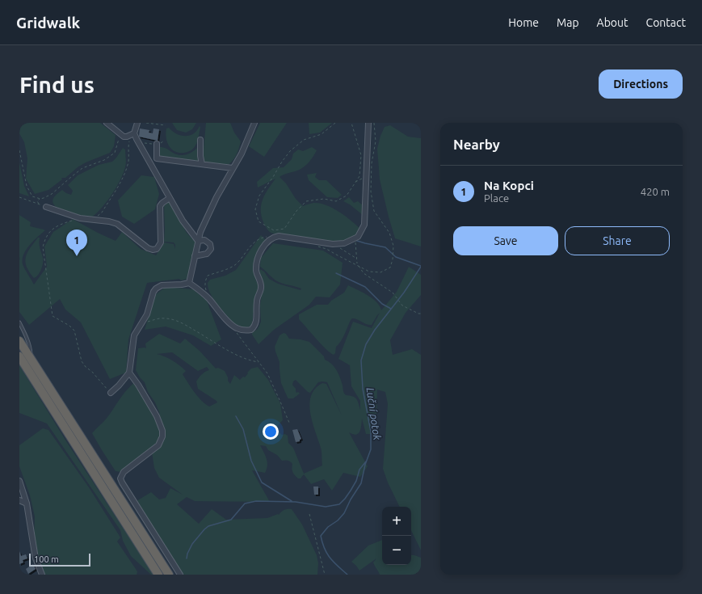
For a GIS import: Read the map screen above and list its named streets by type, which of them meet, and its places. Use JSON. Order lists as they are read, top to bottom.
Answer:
{
  "water": ["Luční potok"],
  "scale_bar": "100 m",
  "page": {
    "header": "Gridwalk",
    "nav": [
      "Home",
      "Map",
      "About",
      "Contact"
    ],
    "buttons": [
      "Directions",
      ["Save", "Share"]
    ],
    "title": "Find us",
    "heading": "Nearby",
    "list": [
      {
        "mark": "1",
        "name": "Na Kopci",
        "note": "Place",
        "value": "420 m"
      }
    ],
    "pins": "1",
    "map_buttons": ["+", "−"],
    "scale": "100 m"
  }
}
